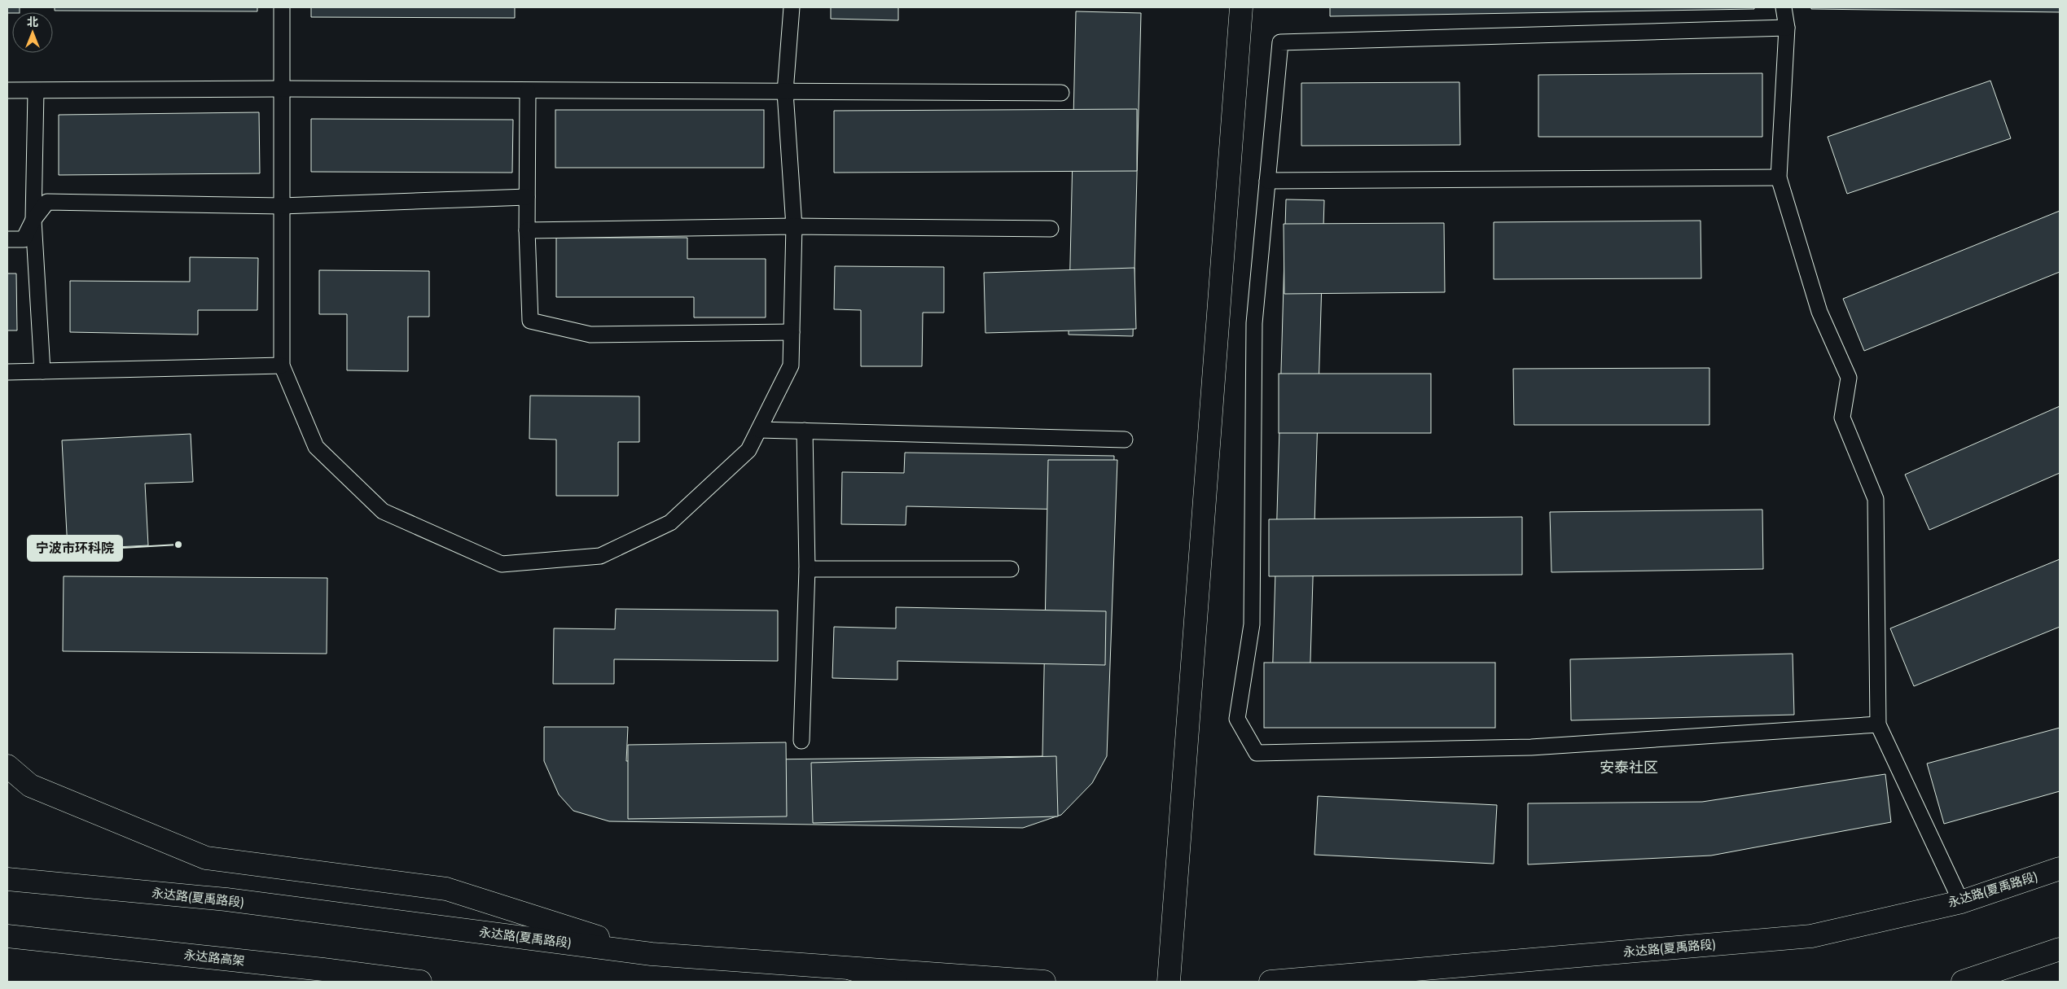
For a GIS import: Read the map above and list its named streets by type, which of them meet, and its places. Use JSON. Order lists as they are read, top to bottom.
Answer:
{
  "streets": {
    "main road": ["永达路(夏禹路段)", "永达路高架"]
  },
  "districts": ["安泰社区"],
  "places": ["宁波市环科院"],
  "north": "top"
}
